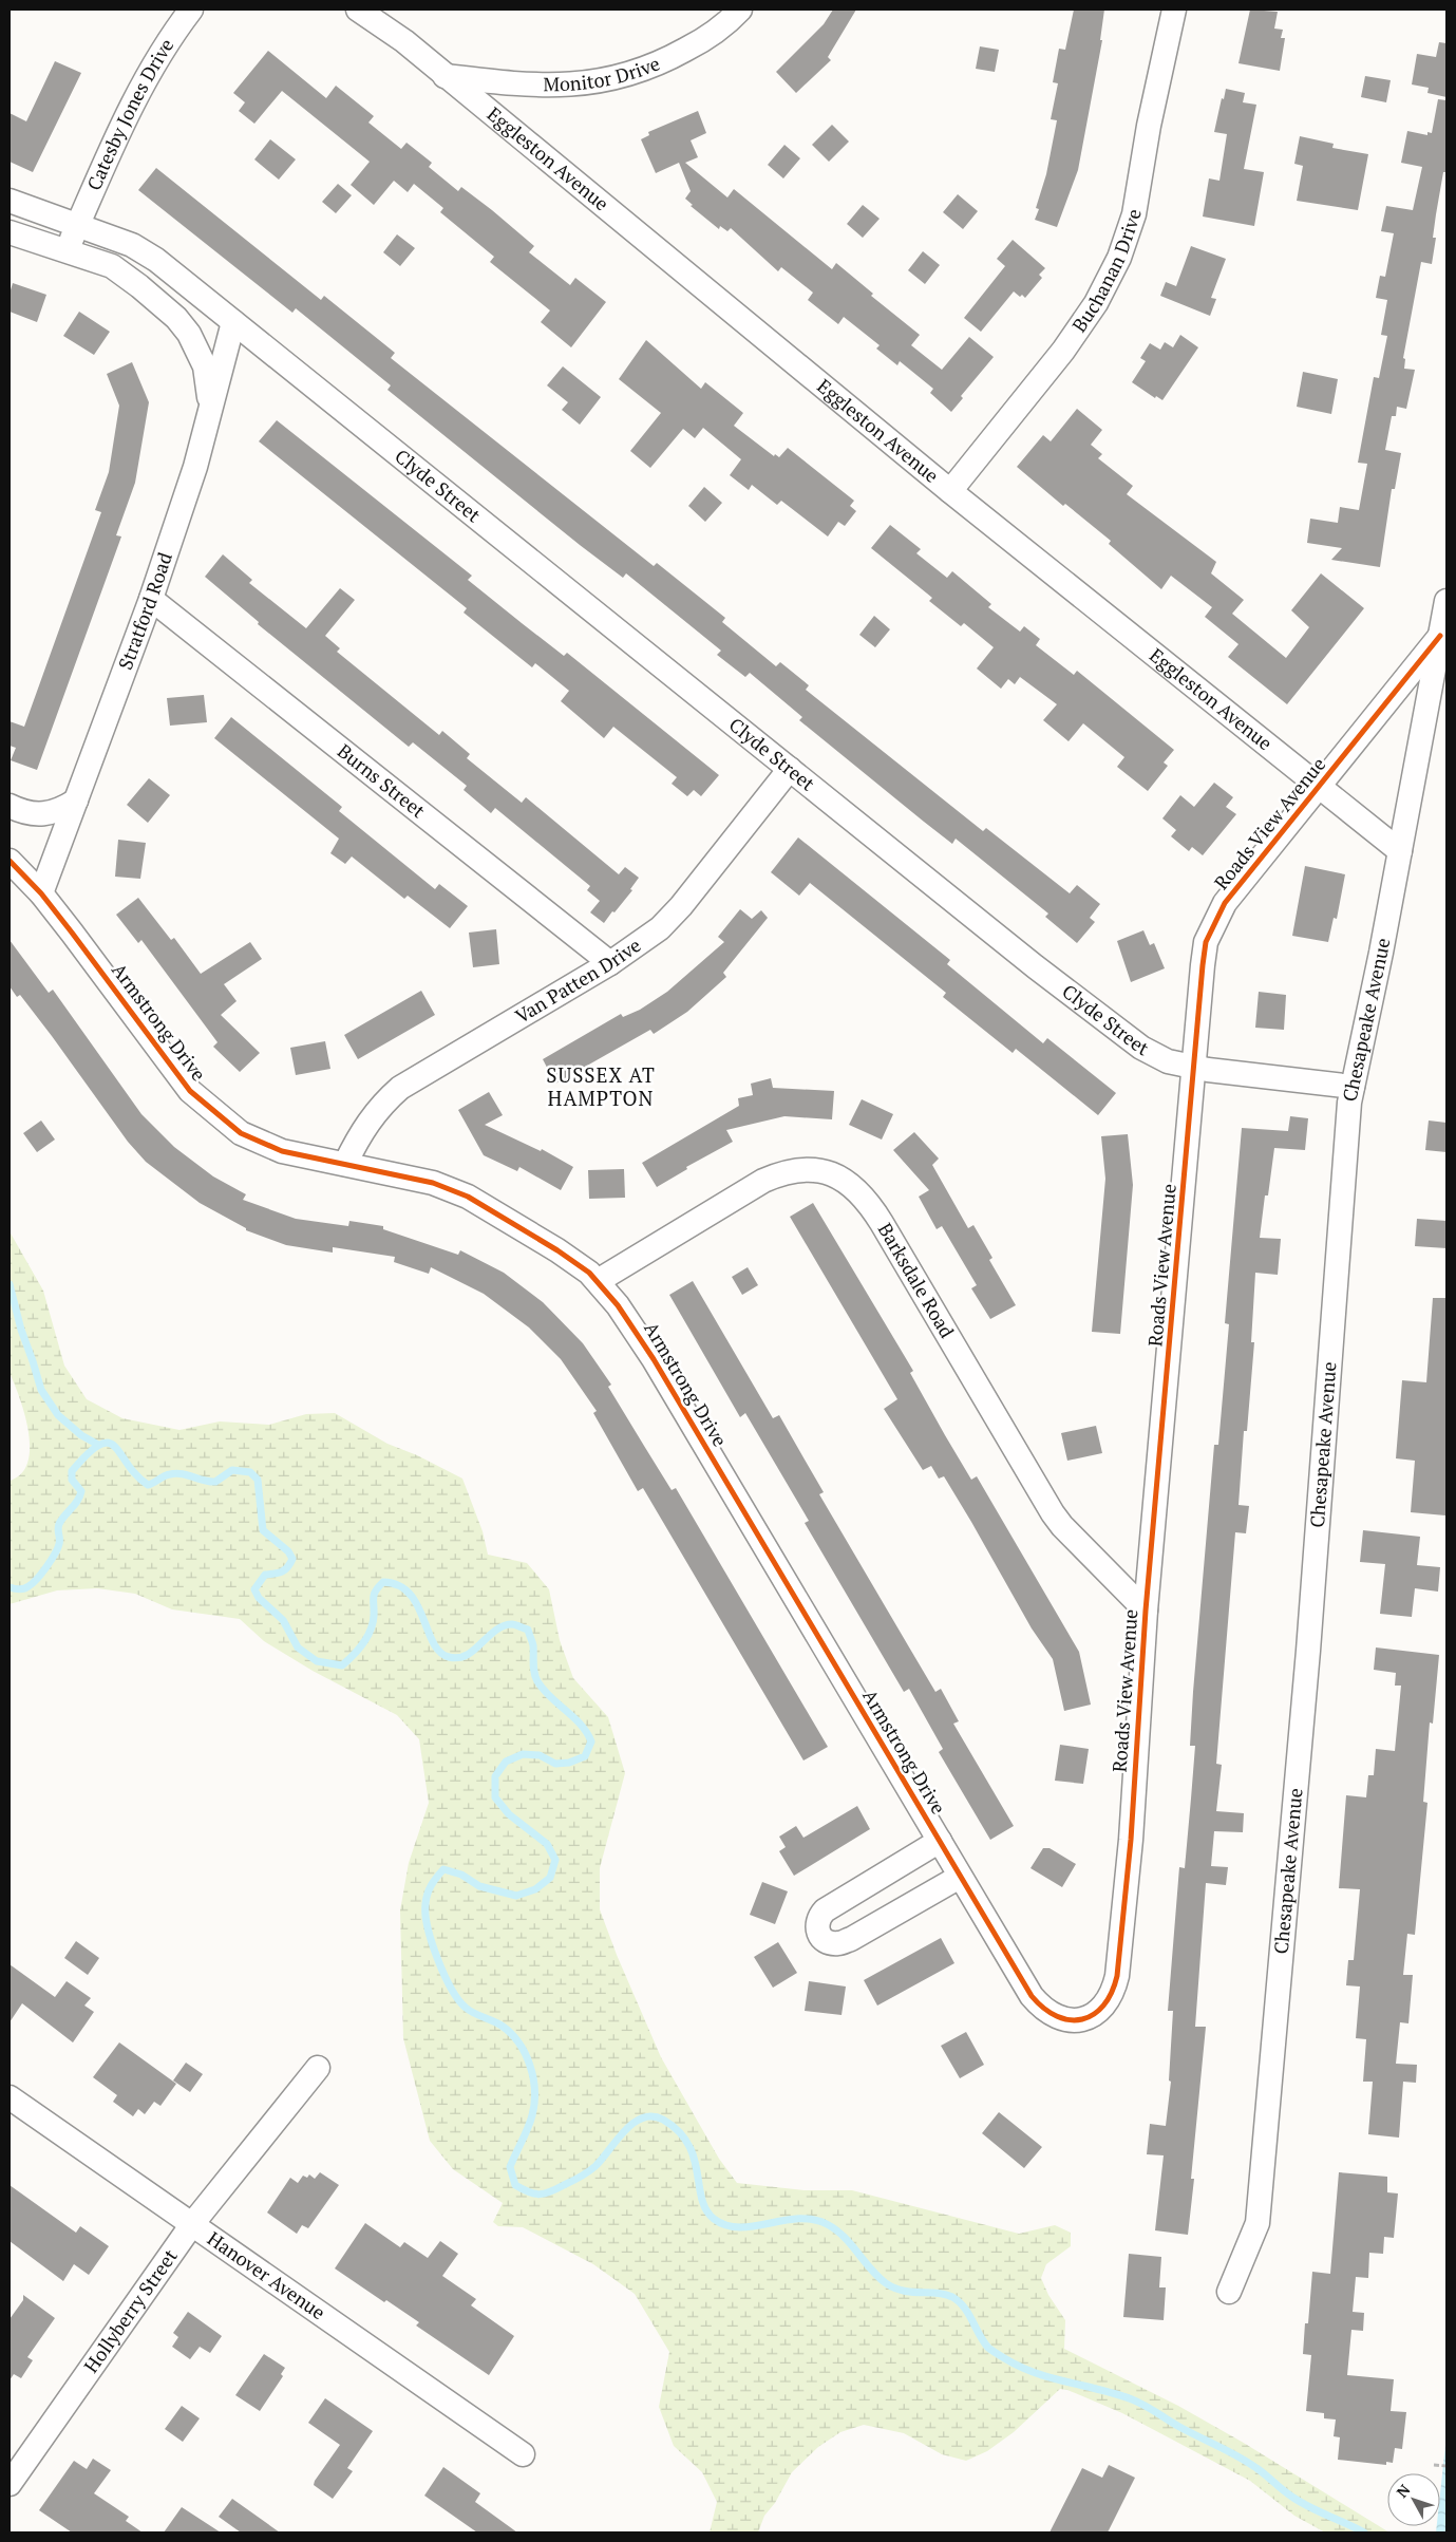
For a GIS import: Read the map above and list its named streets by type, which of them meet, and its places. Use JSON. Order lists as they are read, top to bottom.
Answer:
{
  "streets": {
    "street": [
      "Monitor Drive",
      "Catesby Jones Drive",
      "Eggleston Avenue",
      "Buchanan Drive",
      "Clyde Street",
      "Stratford Road",
      "Burns Street",
      "Roads View Avenue",
      "Van Patten Drive",
      "Chesapeake Avenue",
      "Armstrong Drive",
      "Barksdale Road",
      "Hanover Avenue",
      "Hollyberry Street"
    ]
  },
  "crossings": [
    ["Monitor Drive", "Eggleston Avenue"],
    ["Eggleston Avenue", "Buchanan Drive"],
    ["Eggleston Avenue", "Roads View Avenue"],
    ["Eggleston Avenue", "Chesapeake Avenue"],
    ["Clyde Street", "Stratford Road"],
    ["Clyde Street", "Roads View Avenue"],
    ["Clyde Street", "Van Patten Drive"],
    ["Clyde Street", "Chesapeake Avenue"],
    ["Stratford Road", "Burns Street"],
    ["Stratford Road", "Armstrong Drive"],
    ["Burns Street", "Van Patten Drive"],
    ["Roads View Avenue", "Chesapeake Avenue"],
    ["Roads View Avenue", "Armstrong Drive"],
    ["Roads View Avenue", "Barksdale Road"],
    ["Van Patten Drive", "Armstrong Drive"],
    ["Armstrong Drive", "Barksdale Road"],
    ["Hanover Avenue", "Hollyberry Street"]
  ],
  "districts": ["SUSSEX AT HAMPTON"],
  "north": "top left"
}
